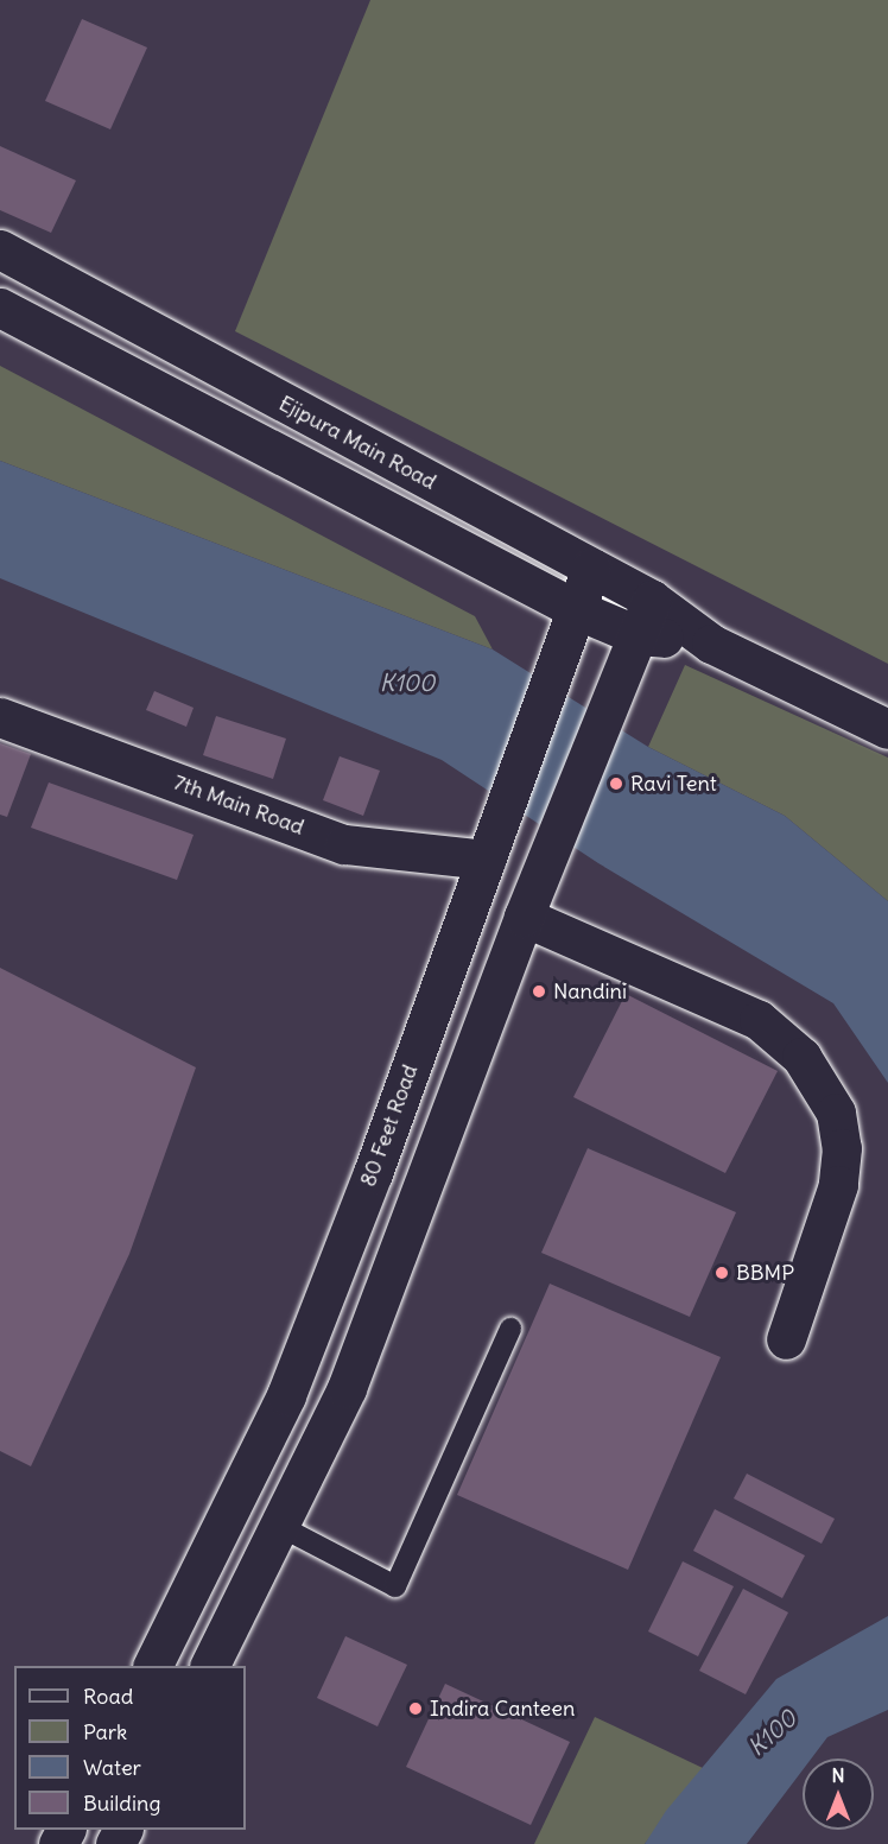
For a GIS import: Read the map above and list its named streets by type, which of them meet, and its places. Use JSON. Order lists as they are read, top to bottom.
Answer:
{
  "streets": {
    "main road": ["Ejipura Main Road", "7th Main Road", "80 Feet Road"]
  },
  "crossings": [
    ["Ejipura Main Road", "80 Feet Road"],
    ["7th Main Road", "80 Feet Road"]
  ],
  "water": ["K100"],
  "places": [
    "Ravi Tent",
    "Nandini",
    "BBMP",
    "Indira Canteen"
  ],
  "legend": [
    "Road",
    "Park",
    "Water",
    "Building"
  ],
  "north": "top"
}
